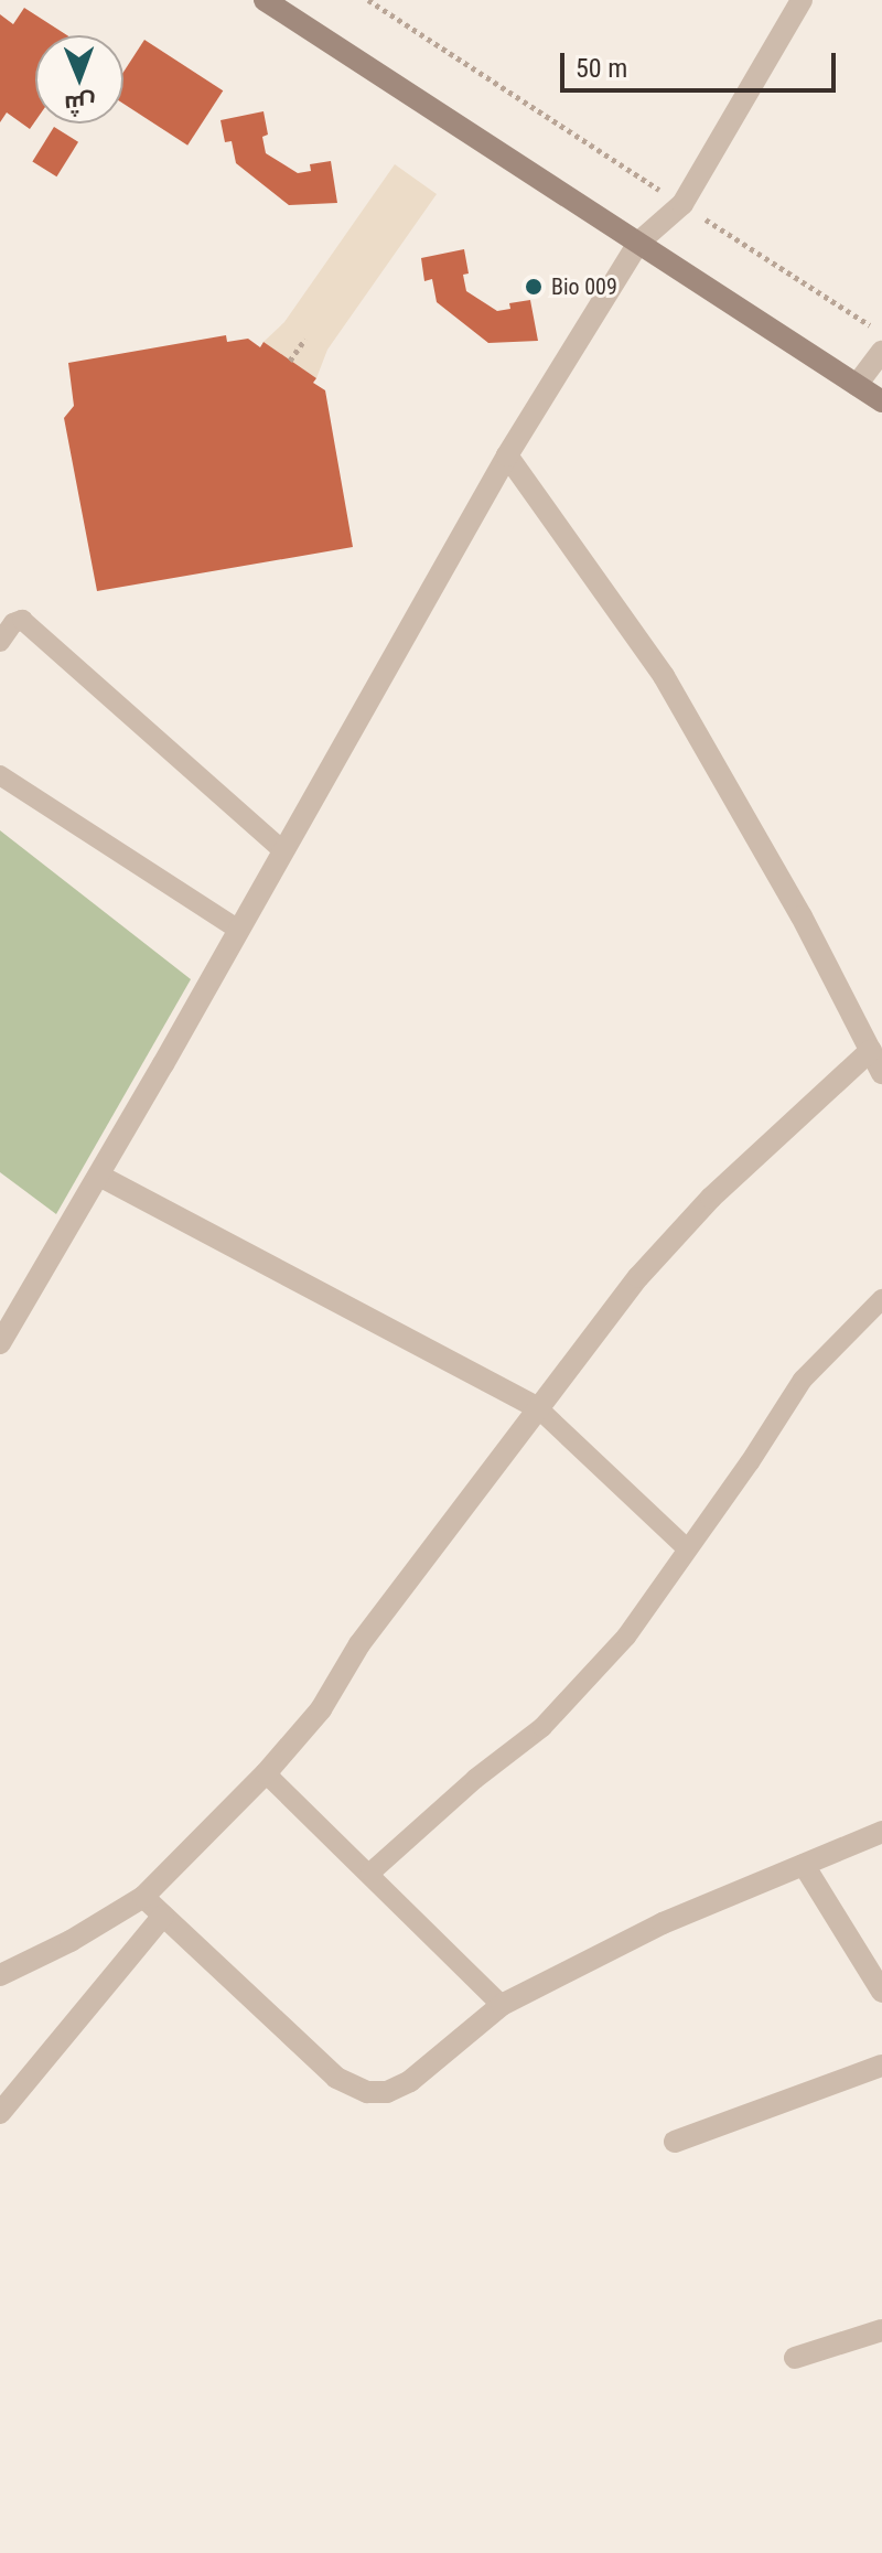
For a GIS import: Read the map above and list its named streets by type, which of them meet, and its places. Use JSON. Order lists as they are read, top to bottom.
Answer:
{
  "places": ["Bio 009"],
  "scale_bar": "50 m",
  "north": "bottom"
}
